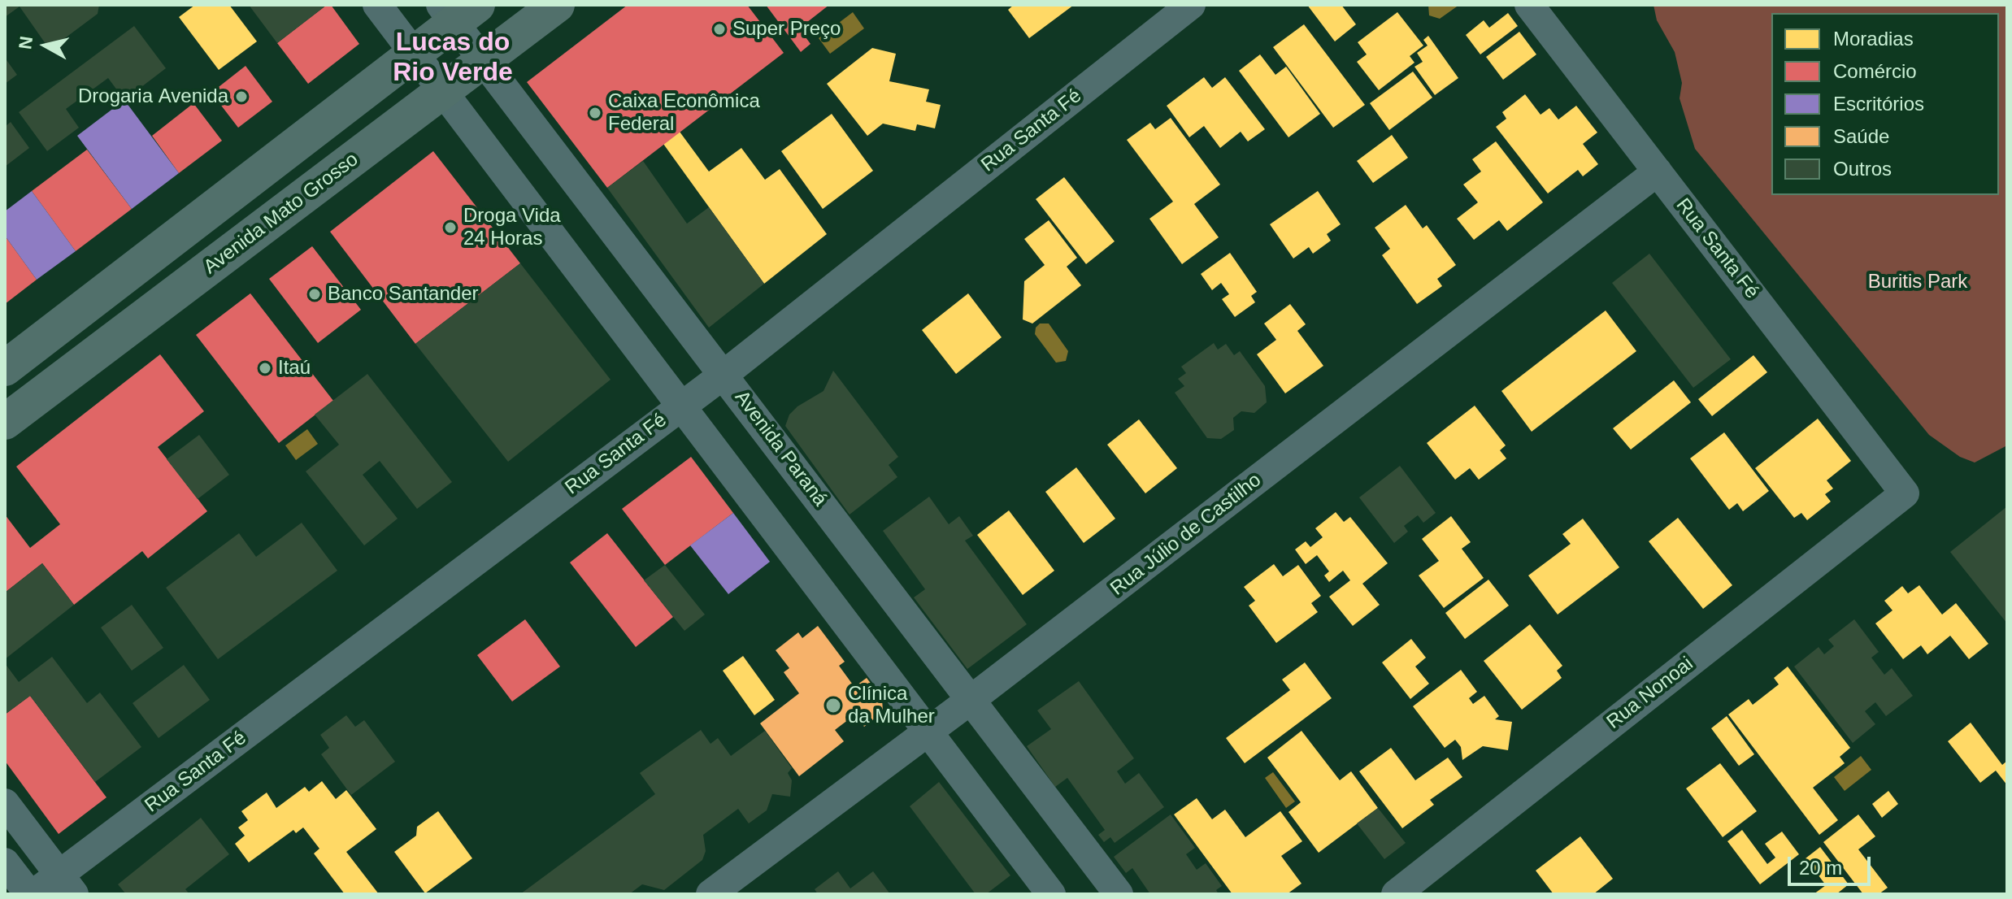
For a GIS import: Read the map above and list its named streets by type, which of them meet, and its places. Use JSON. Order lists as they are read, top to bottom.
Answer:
{
  "streets": {
    "main road": ["Avenida Mato Grosso"],
    "street": [
      "Rua Santa Fé",
      "Avenida Paraná",
      "Rua Júlio de Castilho",
      "Rua Nonoai"
    ]
  },
  "crossings": [
    ["Rua Santa Fé", "Avenida Paraná"],
    ["Rua Santa Fé", "Rua Júlio de Castilho"],
    ["Rua Santa Fé", "Rua Nonoai"],
    ["Avenida Mato Grosso", "Avenida Paraná"],
    ["Avenida Paraná", "Rua Júlio de Castilho"]
  ],
  "districts": ["Lucas do Rio Verde"],
  "parks": ["Buritis Park"],
  "places": [
    "Super Preço",
    "Drogaria Avenida",
    "Caixa Econômica Federal",
    "Droga Vida 24 Horas",
    "Banco Santander",
    "Itaú",
    "Clínica da Mulher"
  ],
  "legend": [
    "Moradias",
    "Comércio",
    "Escritórios",
    "Saúde",
    "Outros"
  ],
  "scale_bar": "20 m",
  "north": "left"
}
